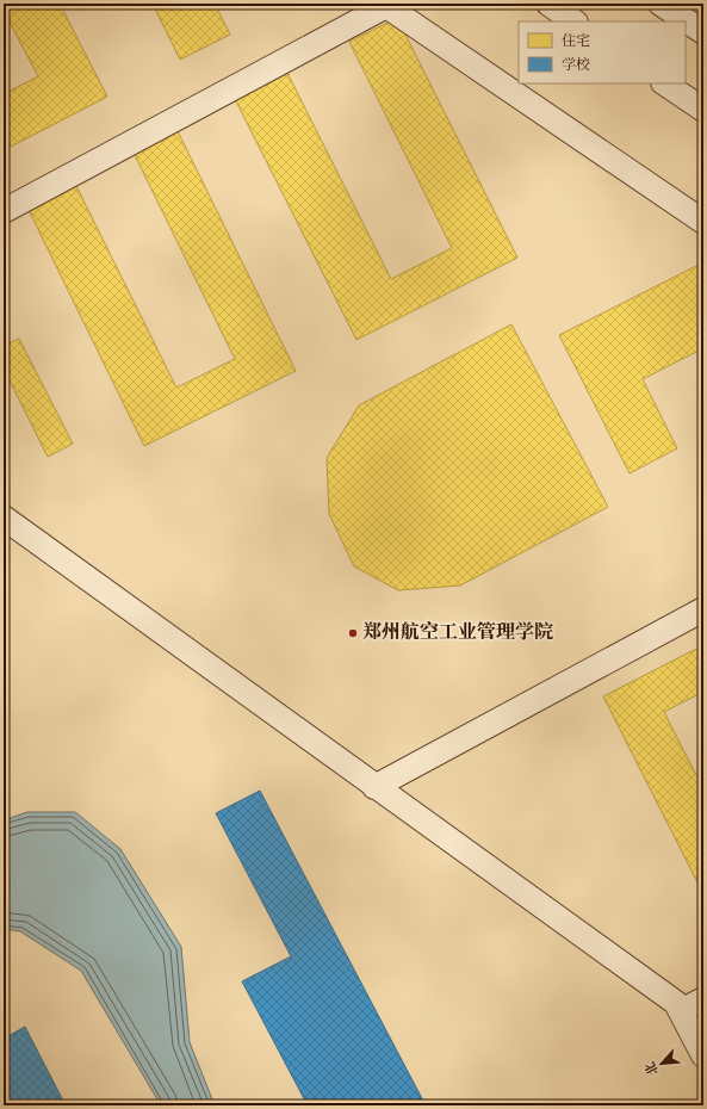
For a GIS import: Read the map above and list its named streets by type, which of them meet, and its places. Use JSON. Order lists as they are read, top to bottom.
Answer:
{
  "places": ["郑州航空工业管理学院"],
  "legend": ["住宅", "学校"],
  "north": "bottom left"
}
